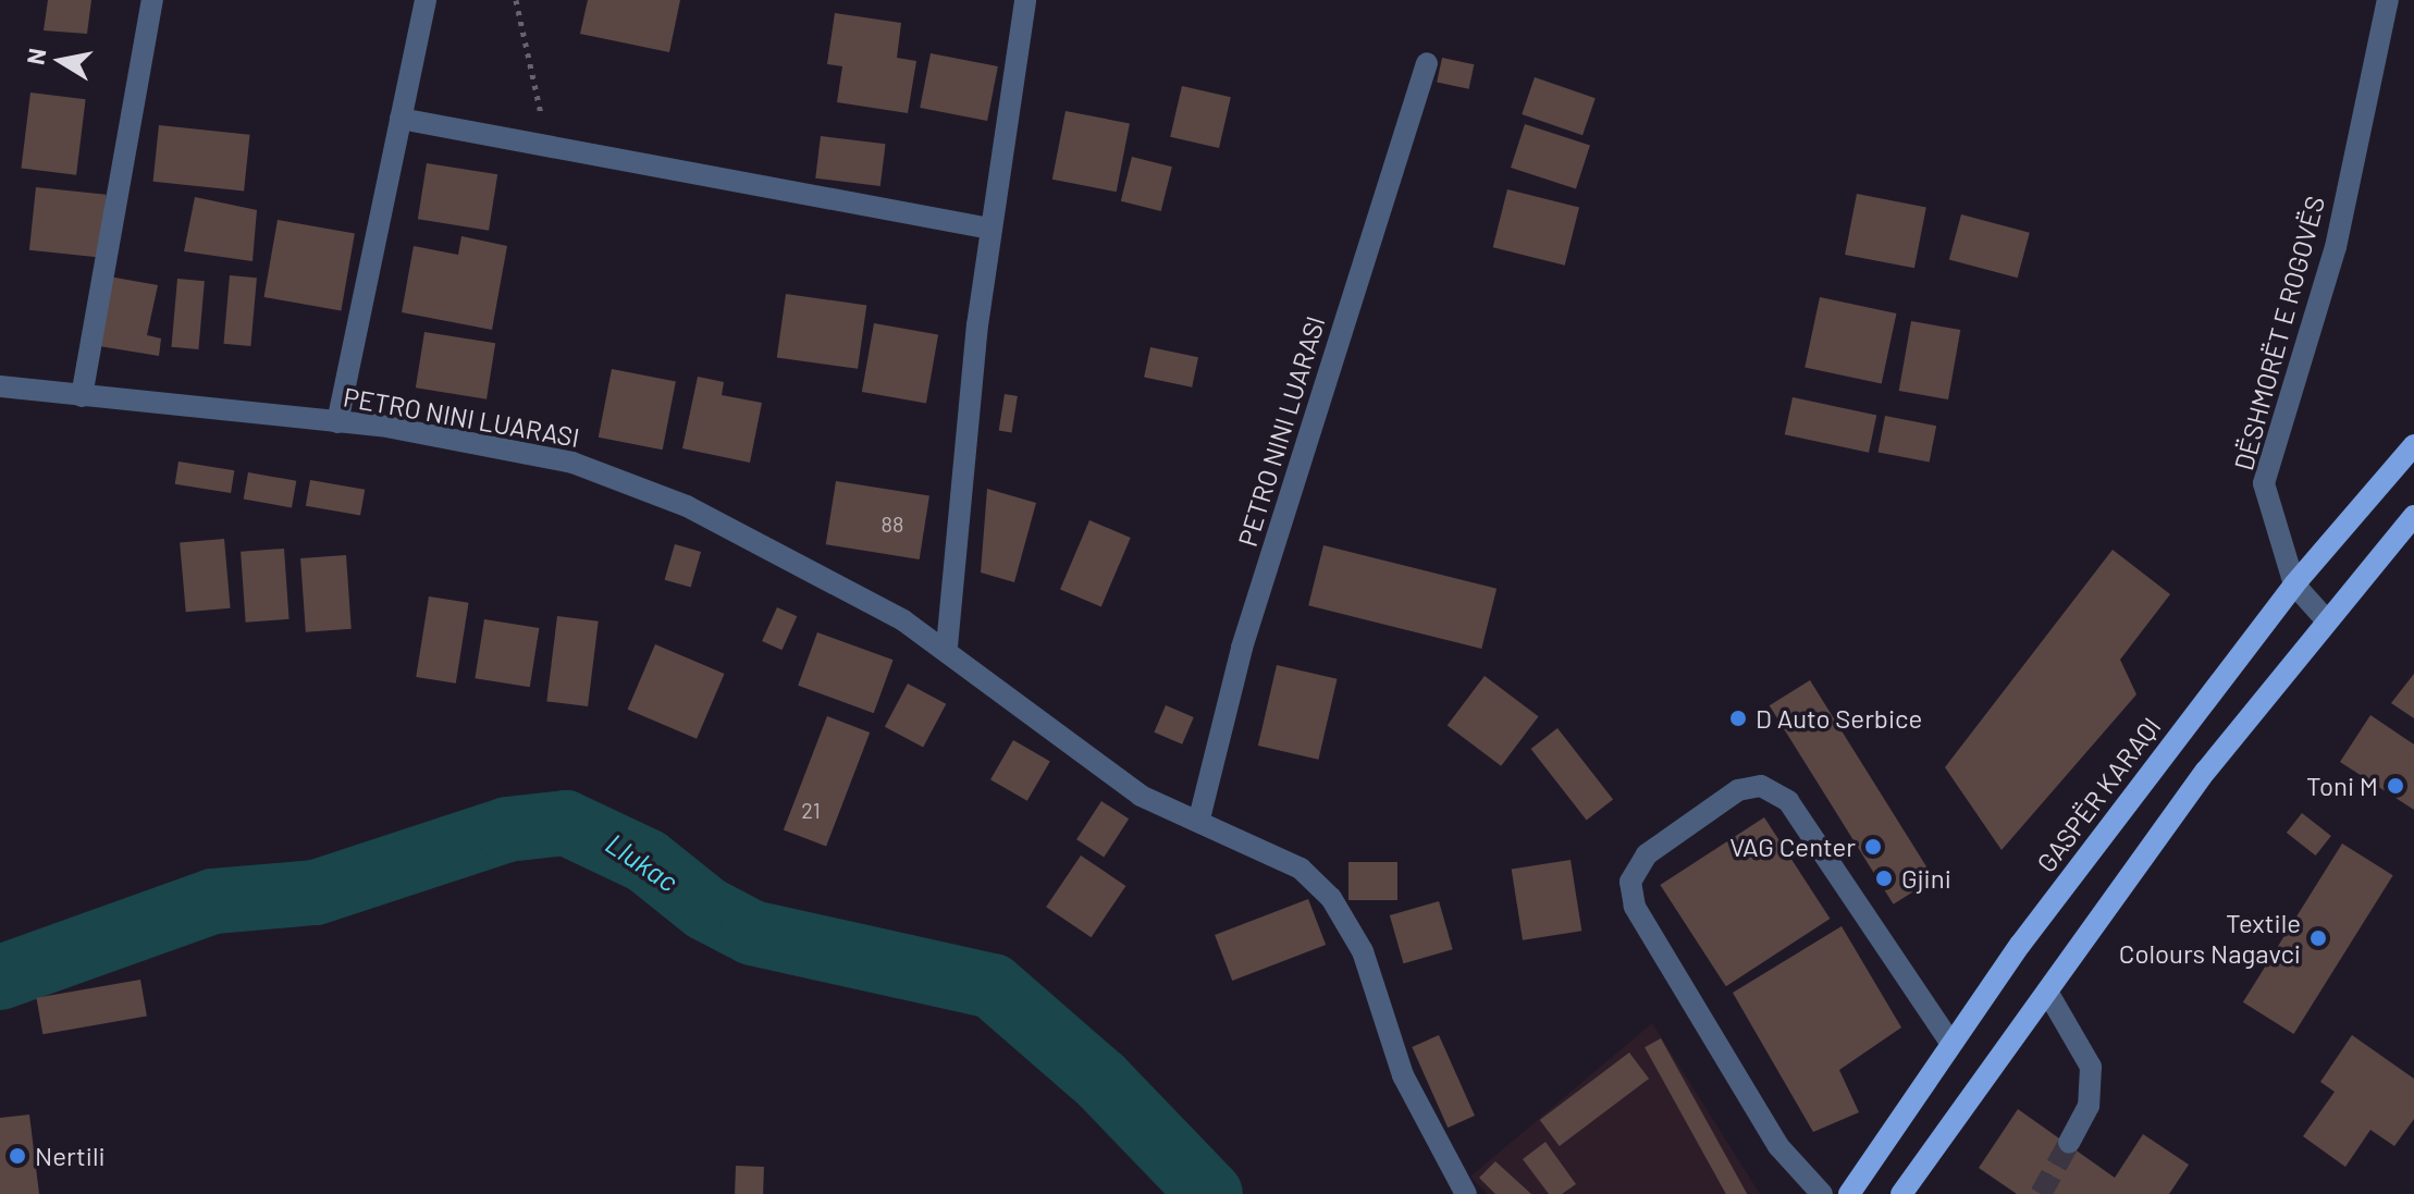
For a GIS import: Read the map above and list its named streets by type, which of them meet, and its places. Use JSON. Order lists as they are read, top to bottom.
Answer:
{
  "streets": {
    "main road": ["GASPËR KARAQI"],
    "street": ["DËSHMORËT E ROGOVËS", "PETRO NINI LUARASI"]
  },
  "crossings": [
    ["DËSHMORËT E ROGOVËS", "GASPËR KARAQI"]
  ],
  "water": ["Llukac"],
  "places": [
    "D Auto Serbice",
    "Toni M",
    "VAG Center",
    "Gjini",
    "Textile Colours Nagavci",
    "Nertili"
  ],
  "house_numbers": ["88", "21"],
  "north": "left"
}
